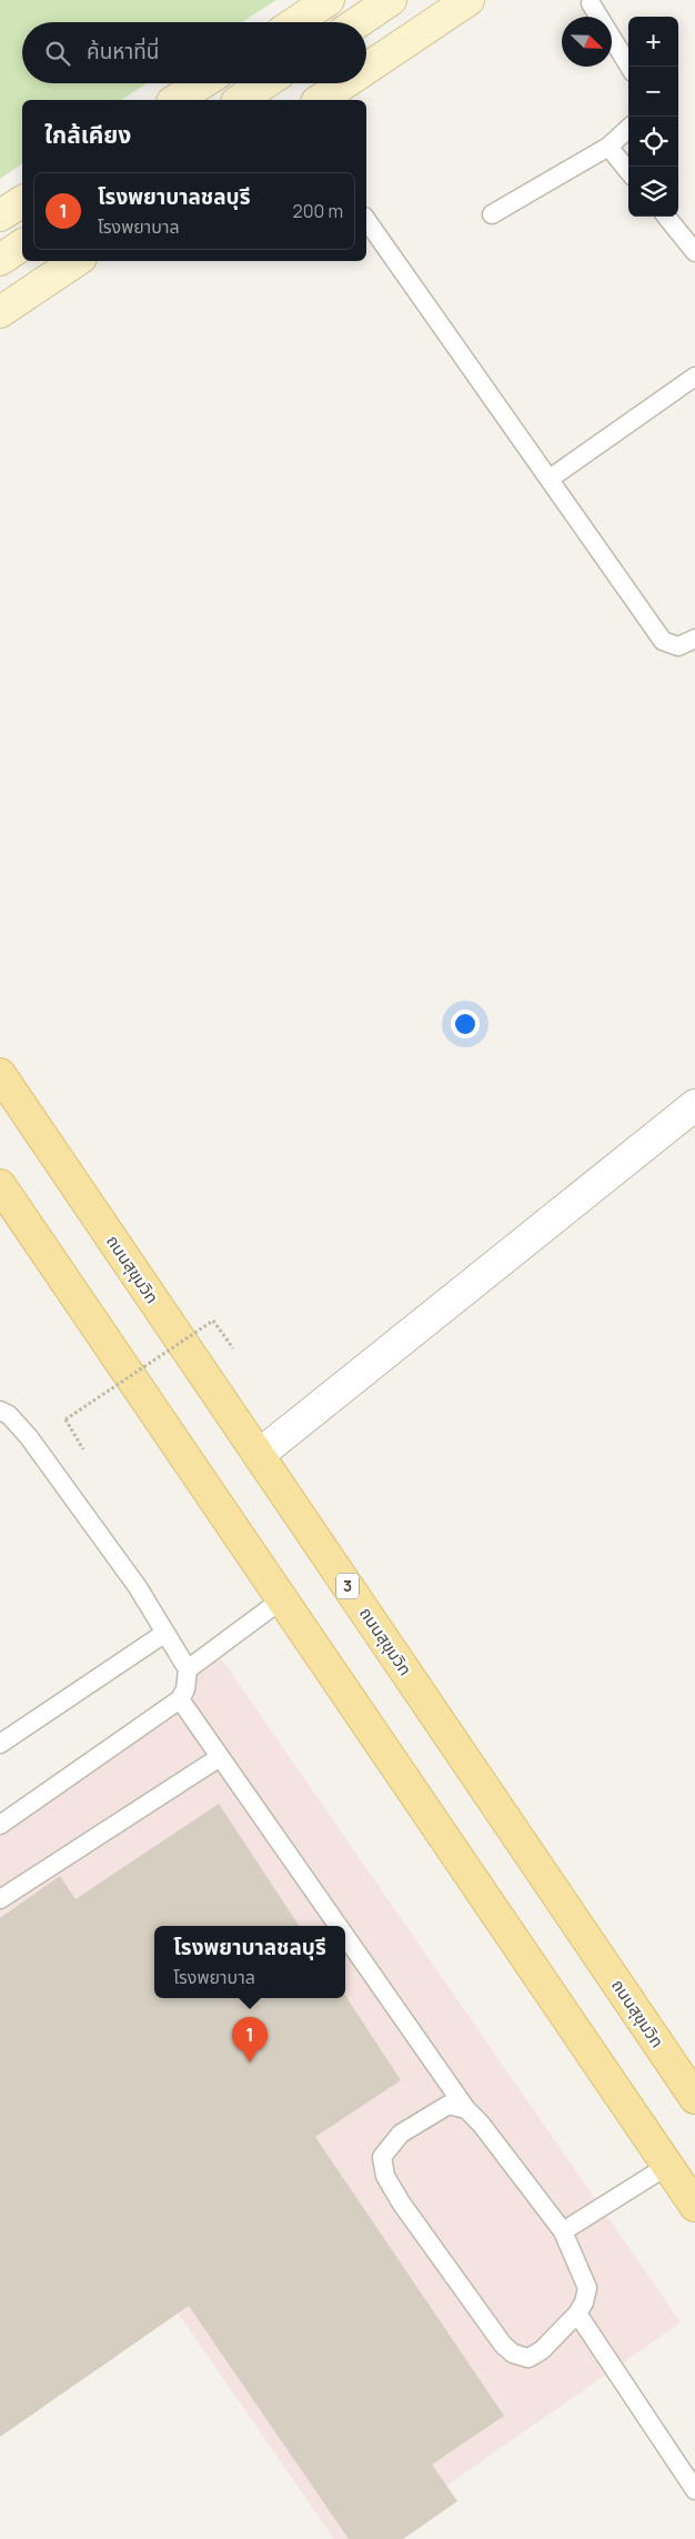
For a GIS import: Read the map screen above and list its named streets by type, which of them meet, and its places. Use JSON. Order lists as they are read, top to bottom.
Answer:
{
  "streets": {
    "main road": ["ถนนสุขุมวิท", "3"]
  },
  "north": "bottom right",
  "page": {
    "map_buttons": ["+", "−"],
    "search": "ค้นหาที่นี่",
    "heading": "ใกล้เคียง",
    "list": [
      {
        "mark": "1",
        "name": "โรงพยาบาลชลบุรี",
        "note": "โรงพยาบาล",
        "value": "200 m"
      }
    ],
    "popup": ["โรงพยาบาลชลบุรี", "โรงพยาบาล"],
    "pins": "1"
  }
}
